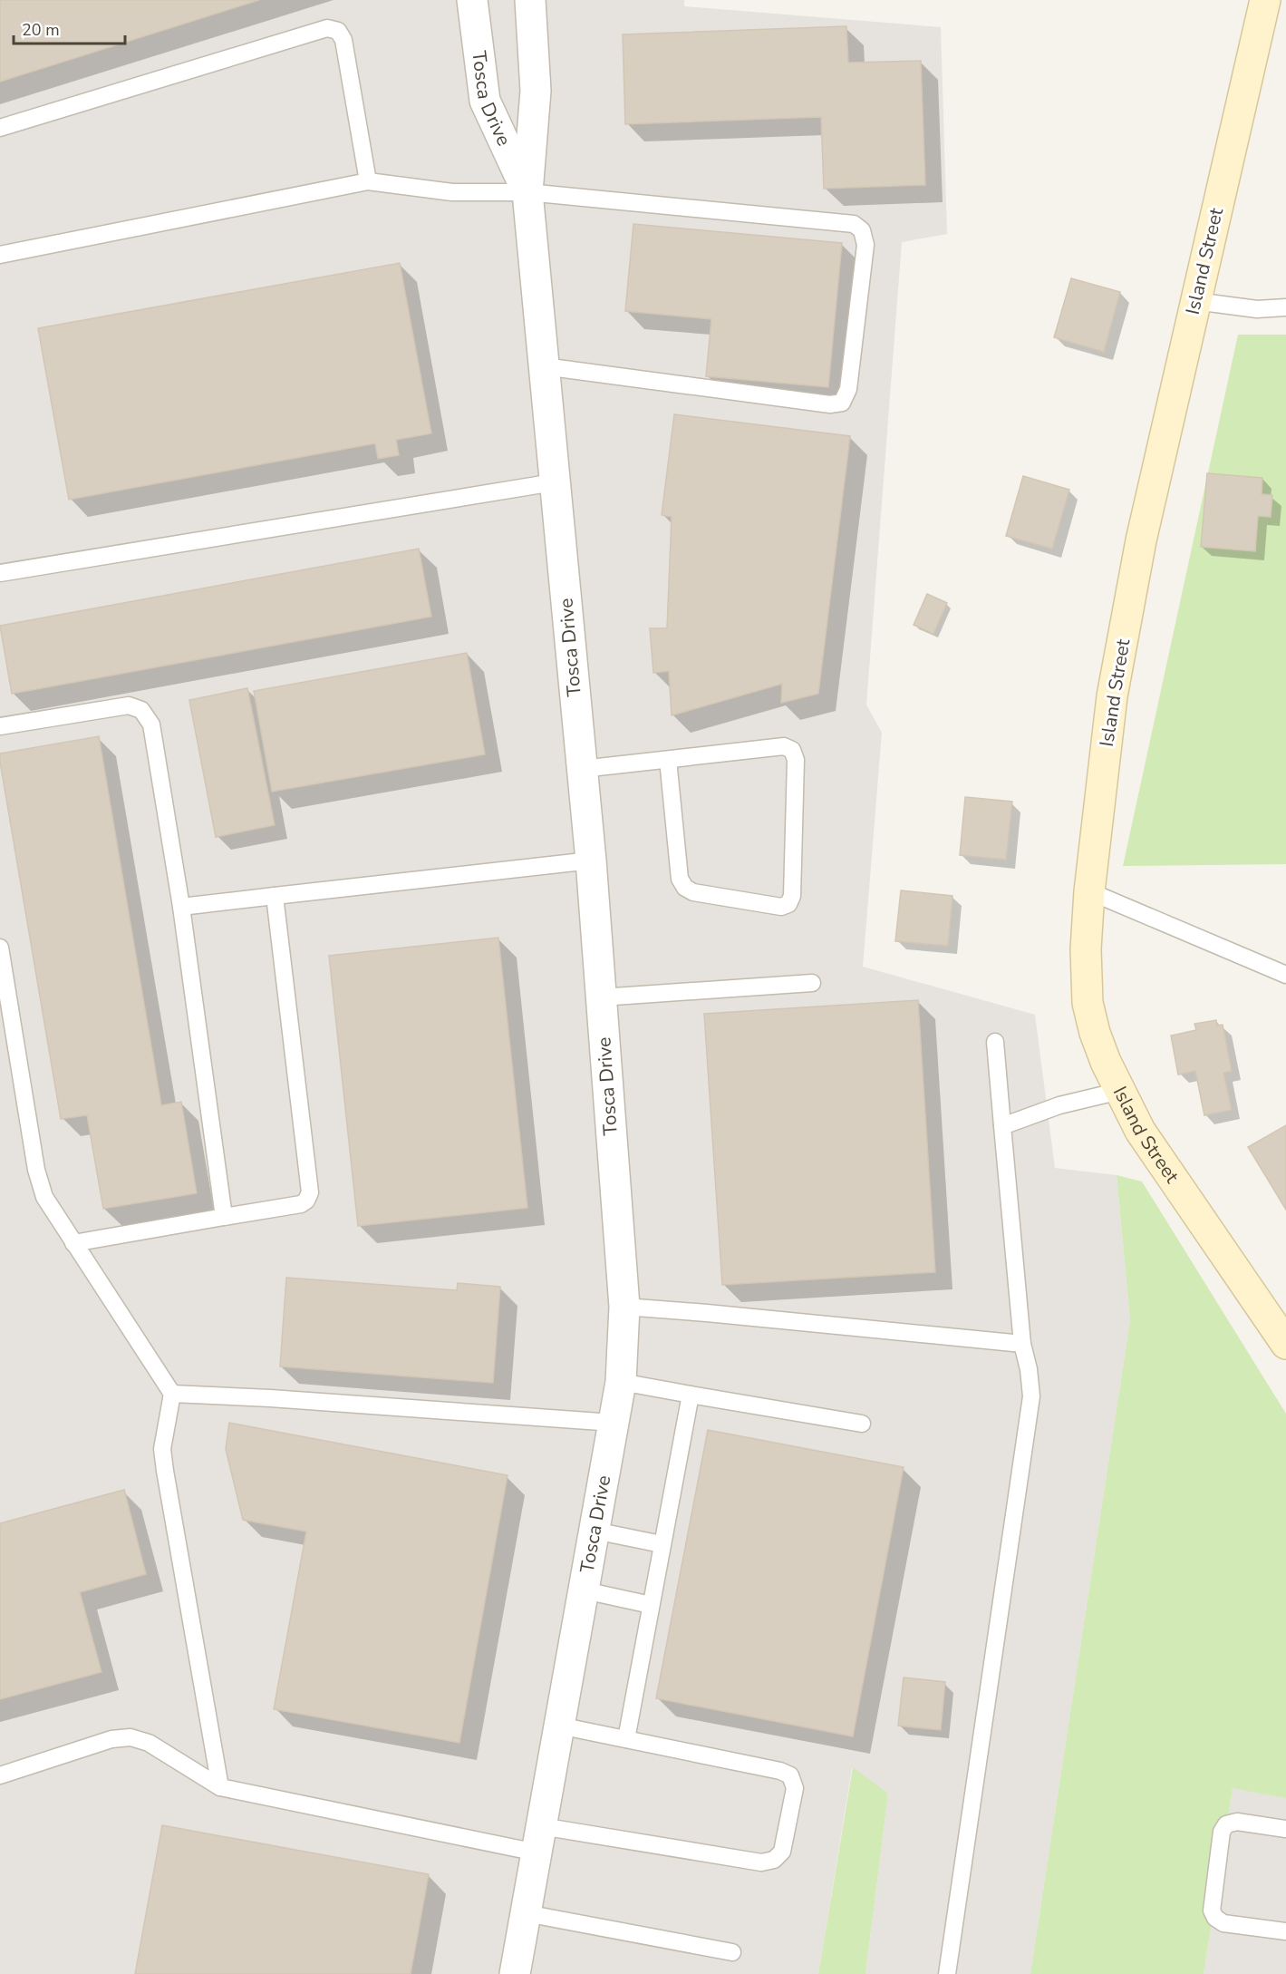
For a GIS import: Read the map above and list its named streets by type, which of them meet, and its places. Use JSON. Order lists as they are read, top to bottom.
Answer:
{
  "streets": {
    "street": ["Tosca Drive", "Island Street"]
  },
  "scale_bar": "20 m"
}
